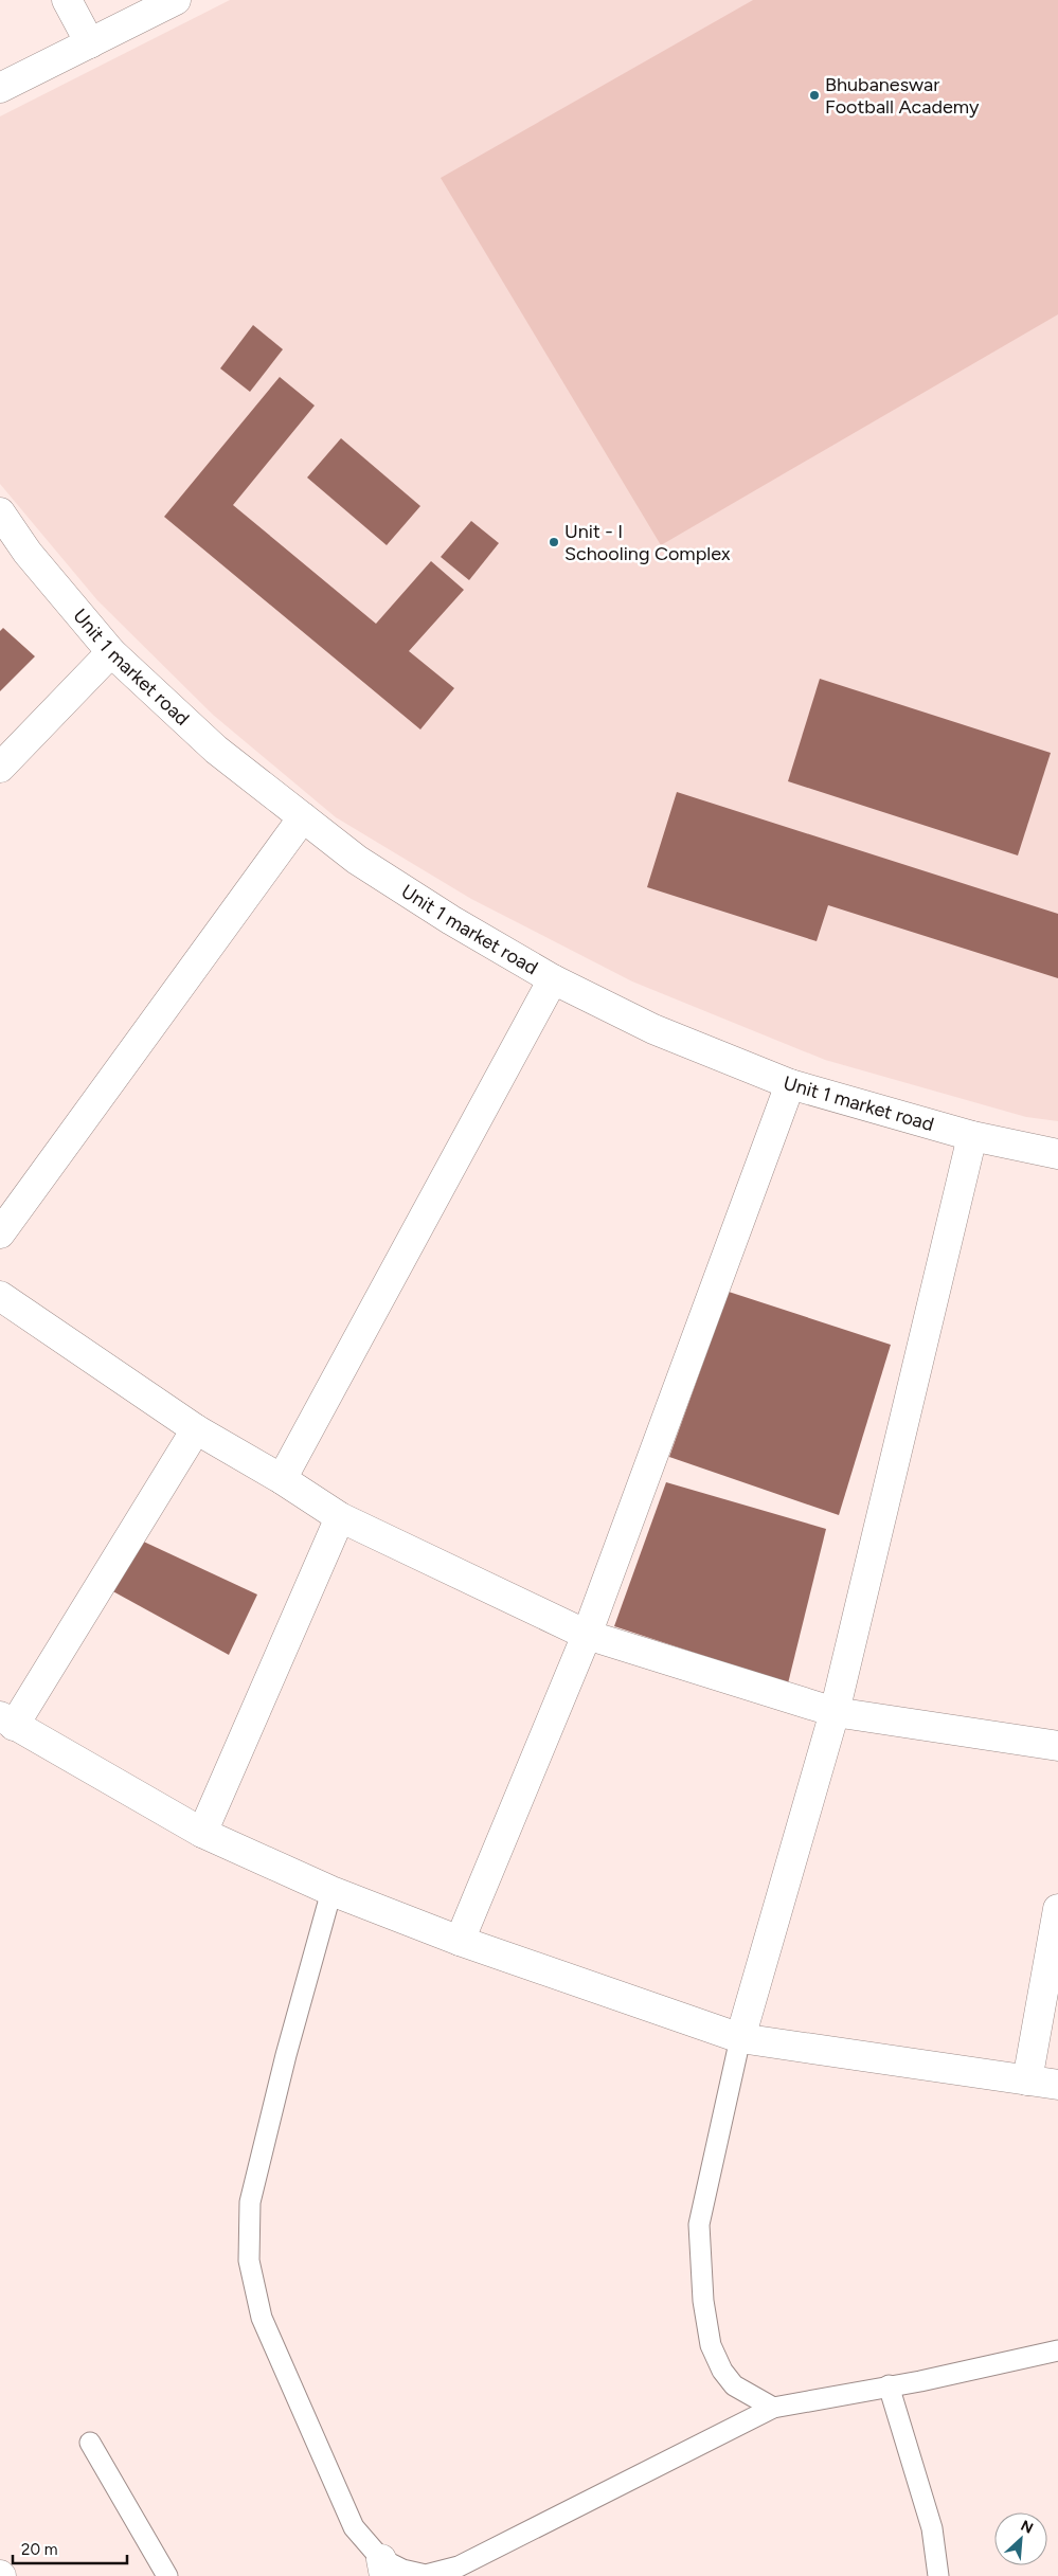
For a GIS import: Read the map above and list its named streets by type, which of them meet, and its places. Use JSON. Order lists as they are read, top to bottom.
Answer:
{
  "streets": {
    "street": ["Unit 1 market road"]
  },
  "places": ["Bhubaneswar Football Academy", "Unit - I Schooling Complex"],
  "scale_bar": "20 m",
  "north": "top right"
}
